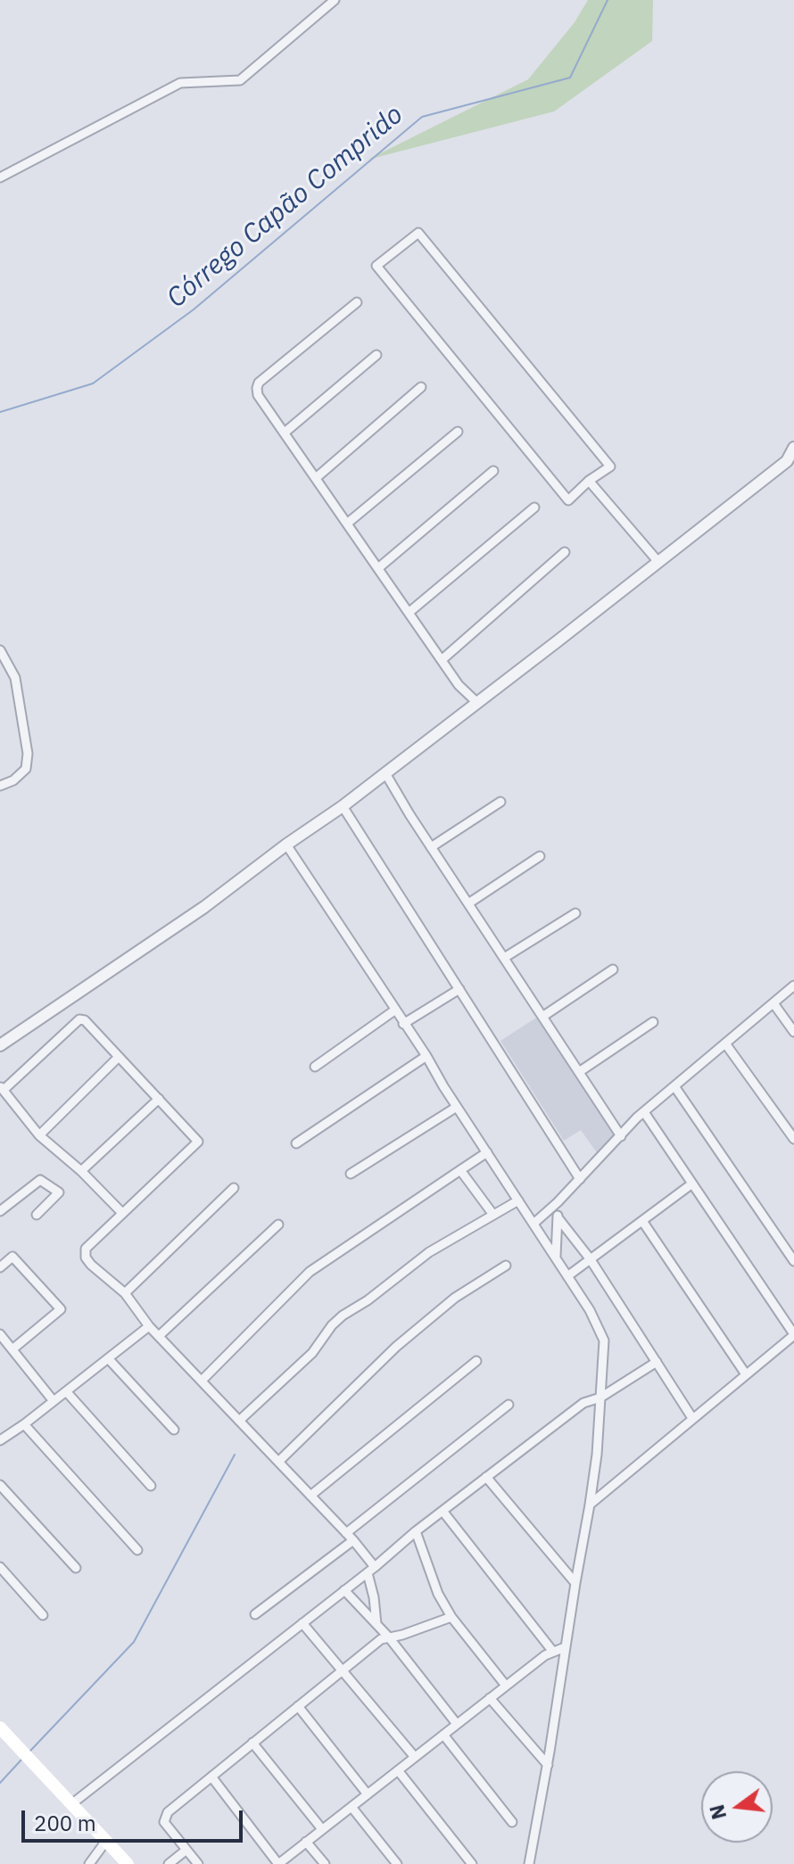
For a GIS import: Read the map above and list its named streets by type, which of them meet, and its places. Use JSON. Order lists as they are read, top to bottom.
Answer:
{
  "water": ["Córrego Capão Comprido"],
  "scale_bar": "200 m",
  "north": "left"
}
